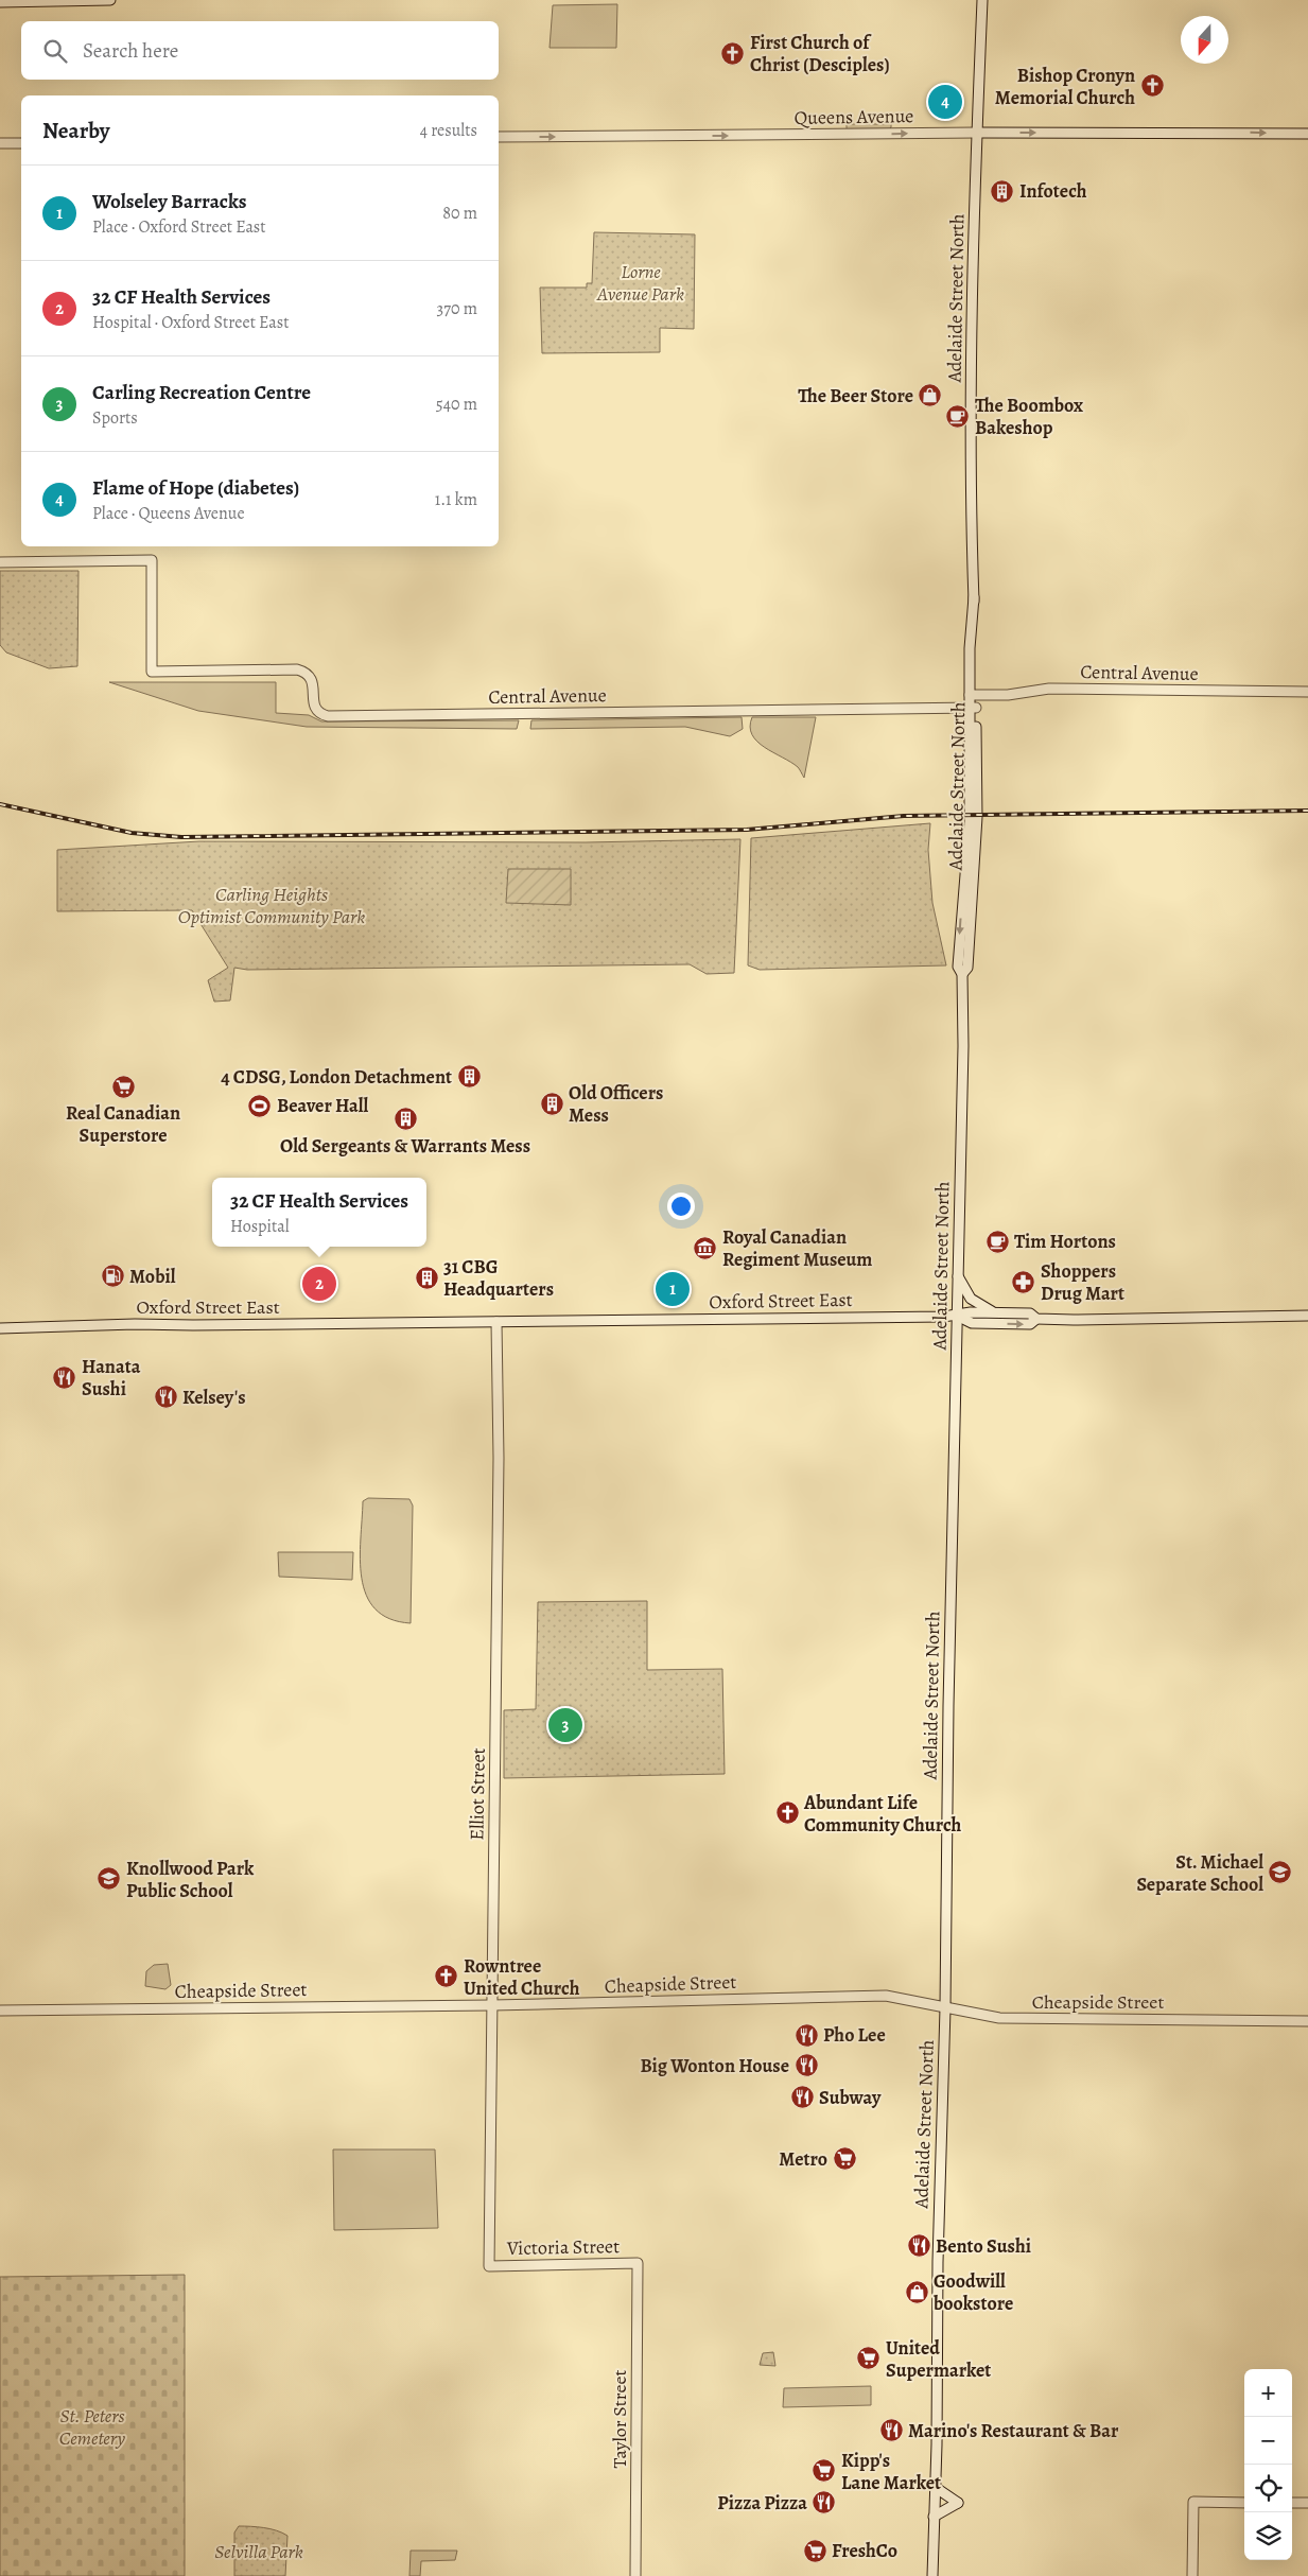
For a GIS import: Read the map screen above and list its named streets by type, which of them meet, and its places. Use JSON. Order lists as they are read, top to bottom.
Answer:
{
  "streets": {
    "street": [
      "Queens Avenue",
      "Adelaide Street North",
      "Central Avenue",
      "Oxford Street East",
      "Elliot Street",
      "Cheapside Street",
      "Victoria Street",
      "Taylor Street"
    ]
  },
  "crossings": [
    ["Queens Avenue", "Adelaide Street North"],
    ["Adelaide Street North", "Central Avenue"],
    ["Adelaide Street North", "Oxford Street East"],
    ["Adelaide Street North", "Cheapside Street"],
    ["Oxford Street East", "Elliot Street"],
    ["Elliot Street", "Cheapside Street"],
    ["Elliot Street", "Victoria Street"],
    ["Victoria Street", "Taylor Street"]
  ],
  "one_way": ["Queens Avenue"],
  "parks": [
    "Lorne Avenue Park",
    "Carling Heights Optimist Community Park",
    "St. Peters Cemetery",
    "Selvilla Park"
  ],
  "places": {
    "church": [
      "First Church of Christ (Desciples)",
      "Bishop Cronyn Memorial Church",
      "Abundant Life Community Church",
      "Rowntree United Church"
    ],
    "building": [
      "Infotech",
      "4 CDSG, London Detachment",
      "Old Officers Mess",
      "Old Sergeants & Warrants Mess",
      "31 CBG Headquarters"
    ],
    "shop": ["The Beer Store", "Goodwill bookstore"],
    "cafe": ["The Boombox Bakeshop", "Tim Hortons"],
    "supermarket": [
      "Real Canadian Superstore",
      "Metro",
      "United Supermarket",
      "Kipp's Lane Market",
      "FreshCo"
    ],
    "sports": ["Beaver Hall"],
    "museum": ["Royal Canadian Regiment Museum"],
    "fuel station": ["Mobil"],
    "pharmacy": ["Shoppers Drug Mart"],
    "restaurant": [
      "Hanata Sushi",
      "Kelsey's",
      "Pho Lee",
      "Big Wonton House",
      "Subway",
      "Bento Sushi",
      "Marino's Restaurant & Bar",
      "Pizza Pizza"
    ],
    "school or university": ["St. Michael Separate School", "Knollwood Park Public School"]
  },
  "north": "bottom",
  "page": {
    "search": "Search here",
    "pins": [
      "4",
      "2",
      "1",
      "3"
    ],
    "heading": ["Nearby", "4 results"],
    "list": [
      {
        "mark": "1",
        "name": "Wolseley Barracks",
        "note": "Place · Oxford Street East",
        "value": "80 m"
      },
      {
        "mark": "2",
        "name": "32 CF Health Services",
        "note": "Hospital · Oxford Street East",
        "value": "370 m"
      },
      {
        "mark": "3",
        "name": "Carling Recreation Centre",
        "note": "Sports",
        "value": "540 m"
      },
      {
        "mark": "4",
        "name": "Flame of Hope (diabetes)",
        "note": "Place · Queens Avenue",
        "value": "1.1 km"
      }
    ],
    "popup": ["32 CF Health Services", "Hospital"],
    "map_buttons": ["+", "−"]
  }
}
